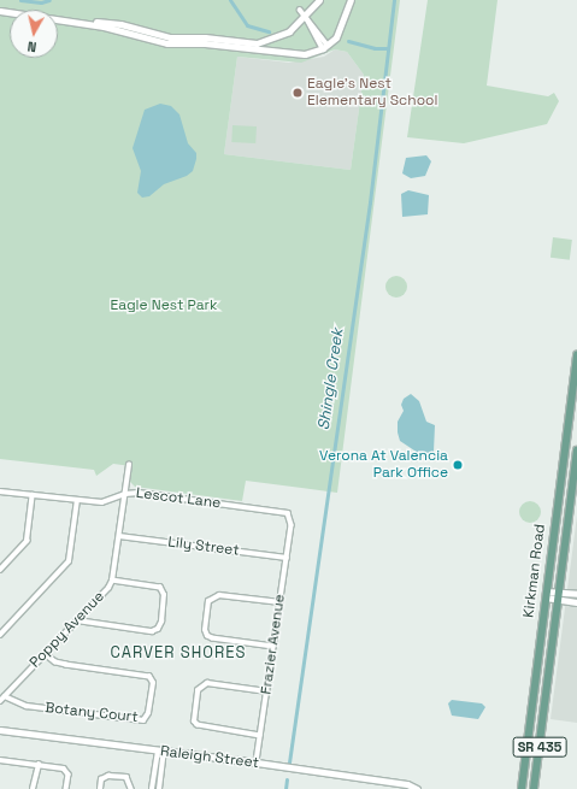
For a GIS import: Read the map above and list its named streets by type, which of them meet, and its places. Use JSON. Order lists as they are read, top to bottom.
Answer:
{
  "streets": {
    "main road": ["Kirkman Road", "SR 435"],
    "street": [
      "Lescot Lane",
      "Lily Street",
      "Poppy Avenue",
      "Frazier Avenue",
      "Botany Court",
      "Raleigh Street"
    ]
  },
  "crossings": [
    ["Lescot Lane", "Poppy Avenue"],
    ["Lescot Lane", "Frazier Avenue"],
    ["Lily Street", "Poppy Avenue"],
    ["Lily Street", "Frazier Avenue"],
    ["Poppy Avenue", "Botany Court"],
    ["Frazier Avenue", "Raleigh Street"]
  ],
  "districts": ["CARVER SHORES"],
  "water": ["Shingle Creek"],
  "parks": ["Eagle Nest Park"],
  "places": ["Eagle's Nest Elementary School", "Verona At Valencia Park Office"],
  "north": "bottom"
}
